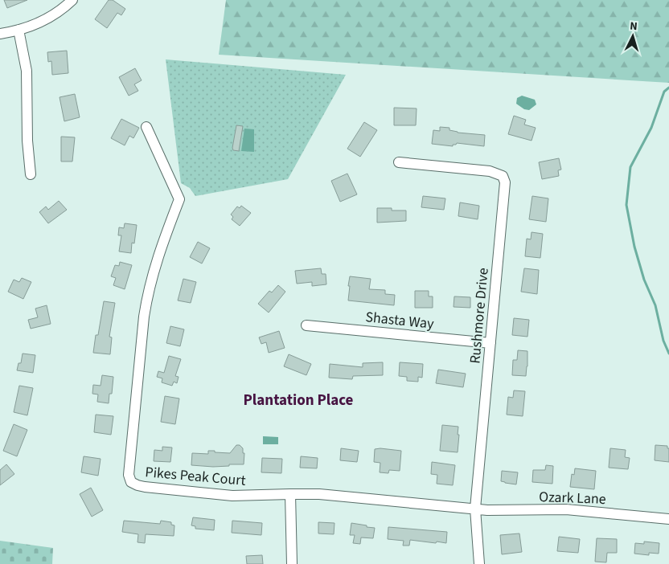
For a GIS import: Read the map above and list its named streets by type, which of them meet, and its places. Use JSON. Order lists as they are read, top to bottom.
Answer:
{
  "streets": {
    "street": [
      "Rushmore Drive",
      "Shasta Way",
      "Pikes Peak Court",
      "Ozark Lane"
    ]
  },
  "crossings": [
    ["Rushmore Drive", "Shasta Way"],
    ["Rushmore Drive", "Pikes Peak Court"],
    ["Rushmore Drive", "Ozark Lane"],
    ["Pikes Peak Court", "Ozark Lane"]
  ],
  "districts": ["Plantation Place"],
  "north": "top"
}
